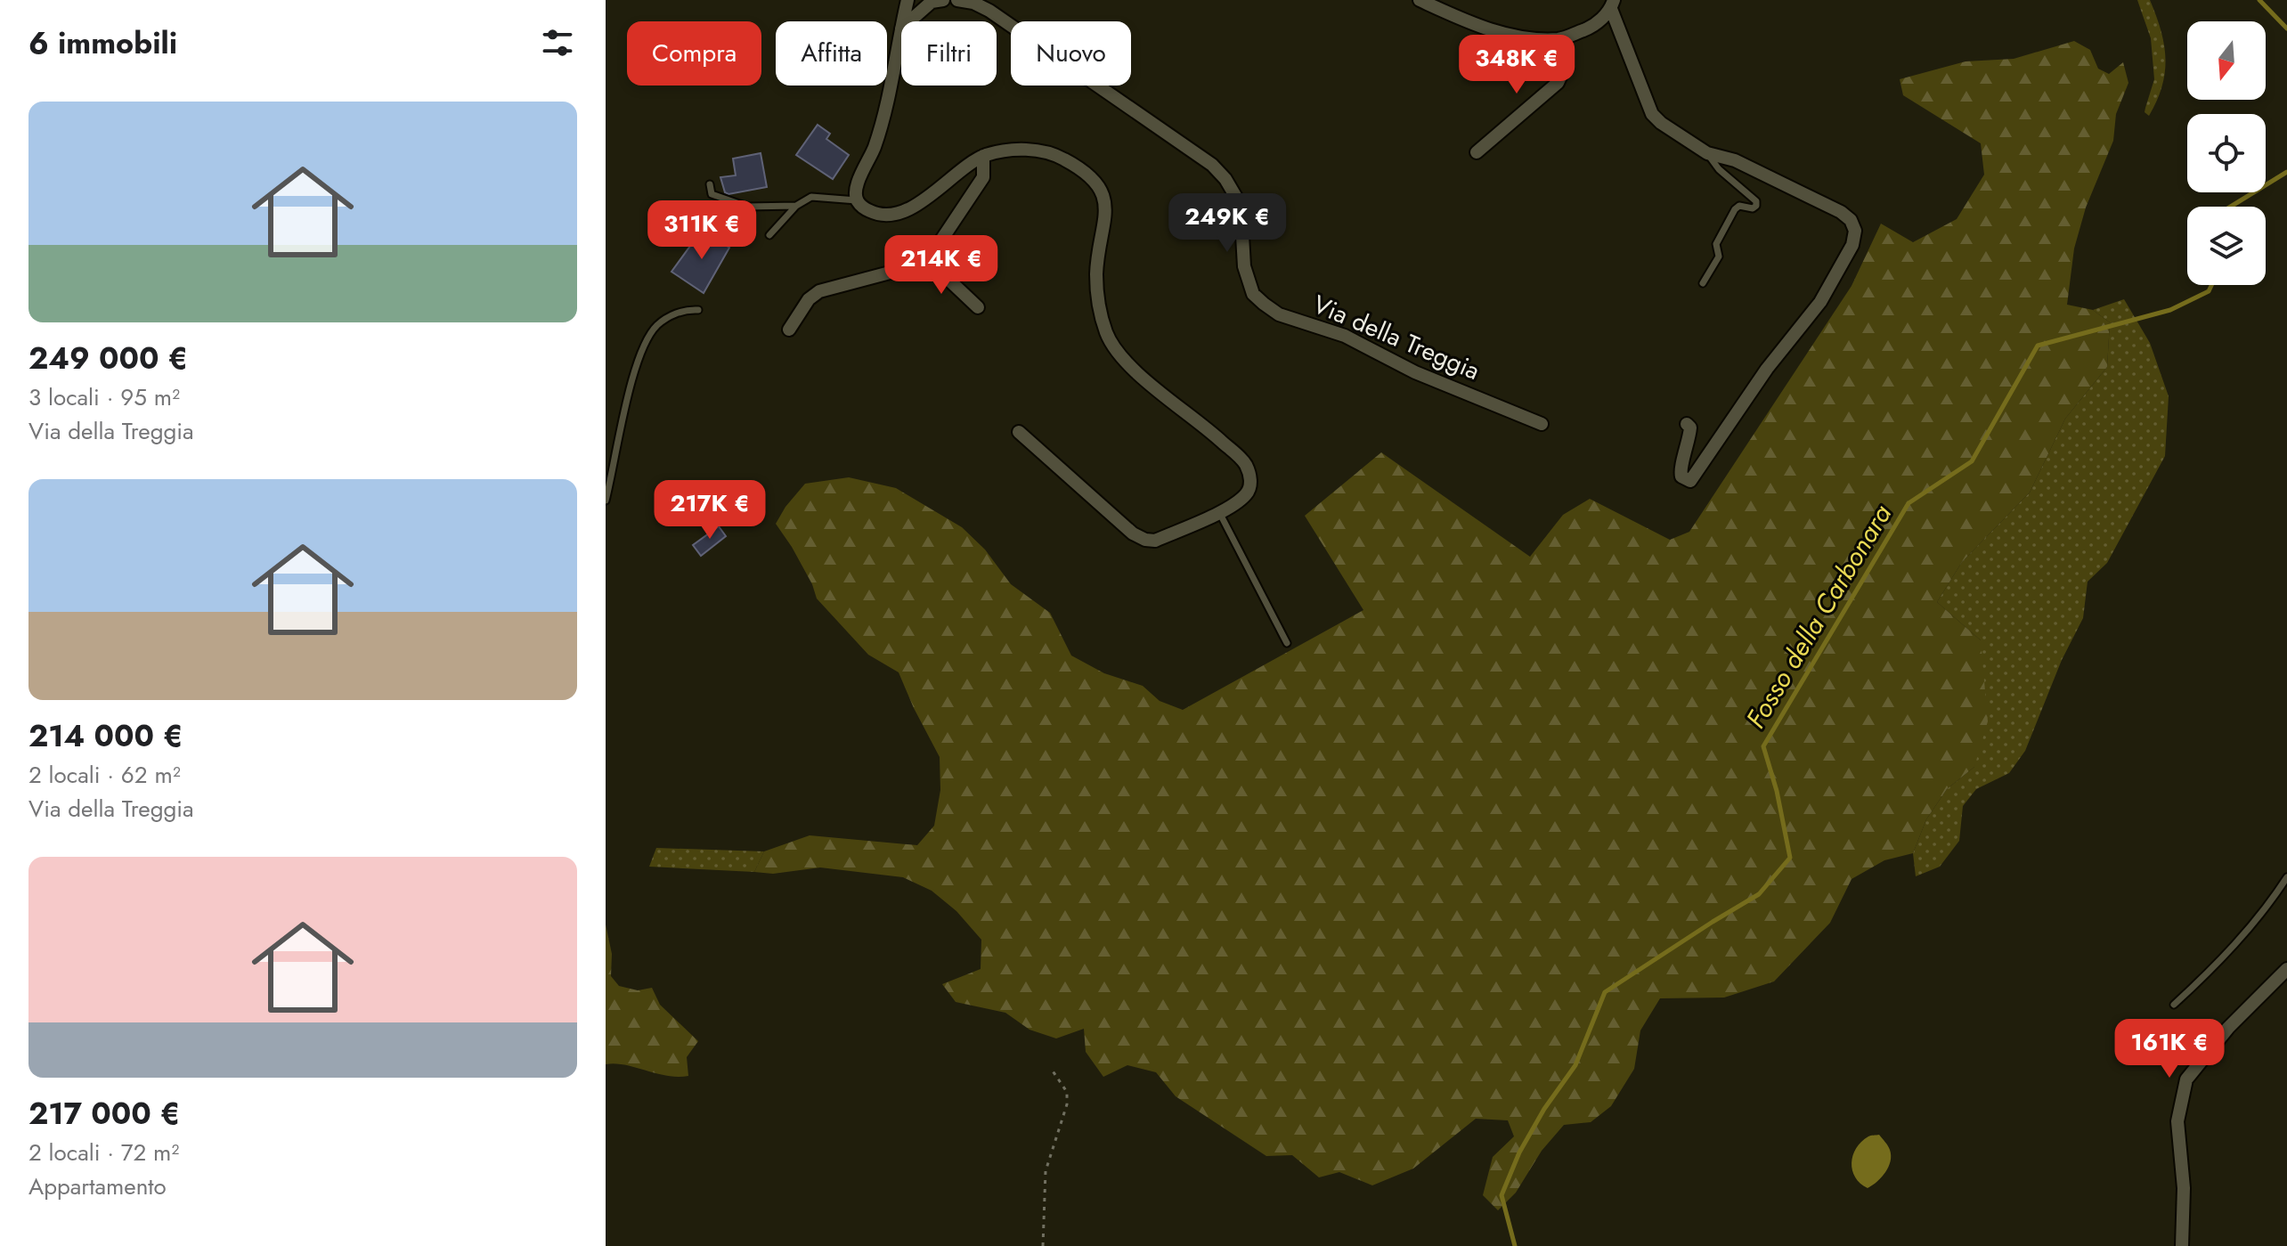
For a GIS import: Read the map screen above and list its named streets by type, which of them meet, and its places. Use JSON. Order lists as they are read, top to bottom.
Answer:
{
  "streets": {
    "street": ["Via della Treggia"]
  },
  "water": ["Fosso della Carbonara"],
  "north": "bottom",
  "page": {
    "heading": "6 immobili",
    "chip": [
      "Compra",
      "Affitta",
      "Filtri",
      "Nuovo"
    ],
    "price": [
      "348K €",
      "249K €",
      "311K €",
      "214K €",
      "217K €",
      "161K €"
    ],
    "list": [
      {
        "name": "249 000 €",
        "note": "3 locali · 95 m² · Via della Treggia"
      },
      {
        "name": "214 000 €",
        "note": "2 locali · 62 m² · Via della Treggia"
      },
      {
        "name": "217 000 €",
        "note": "2 locali · 72 m² · Appartamento"
      }
    ]
  }
}
